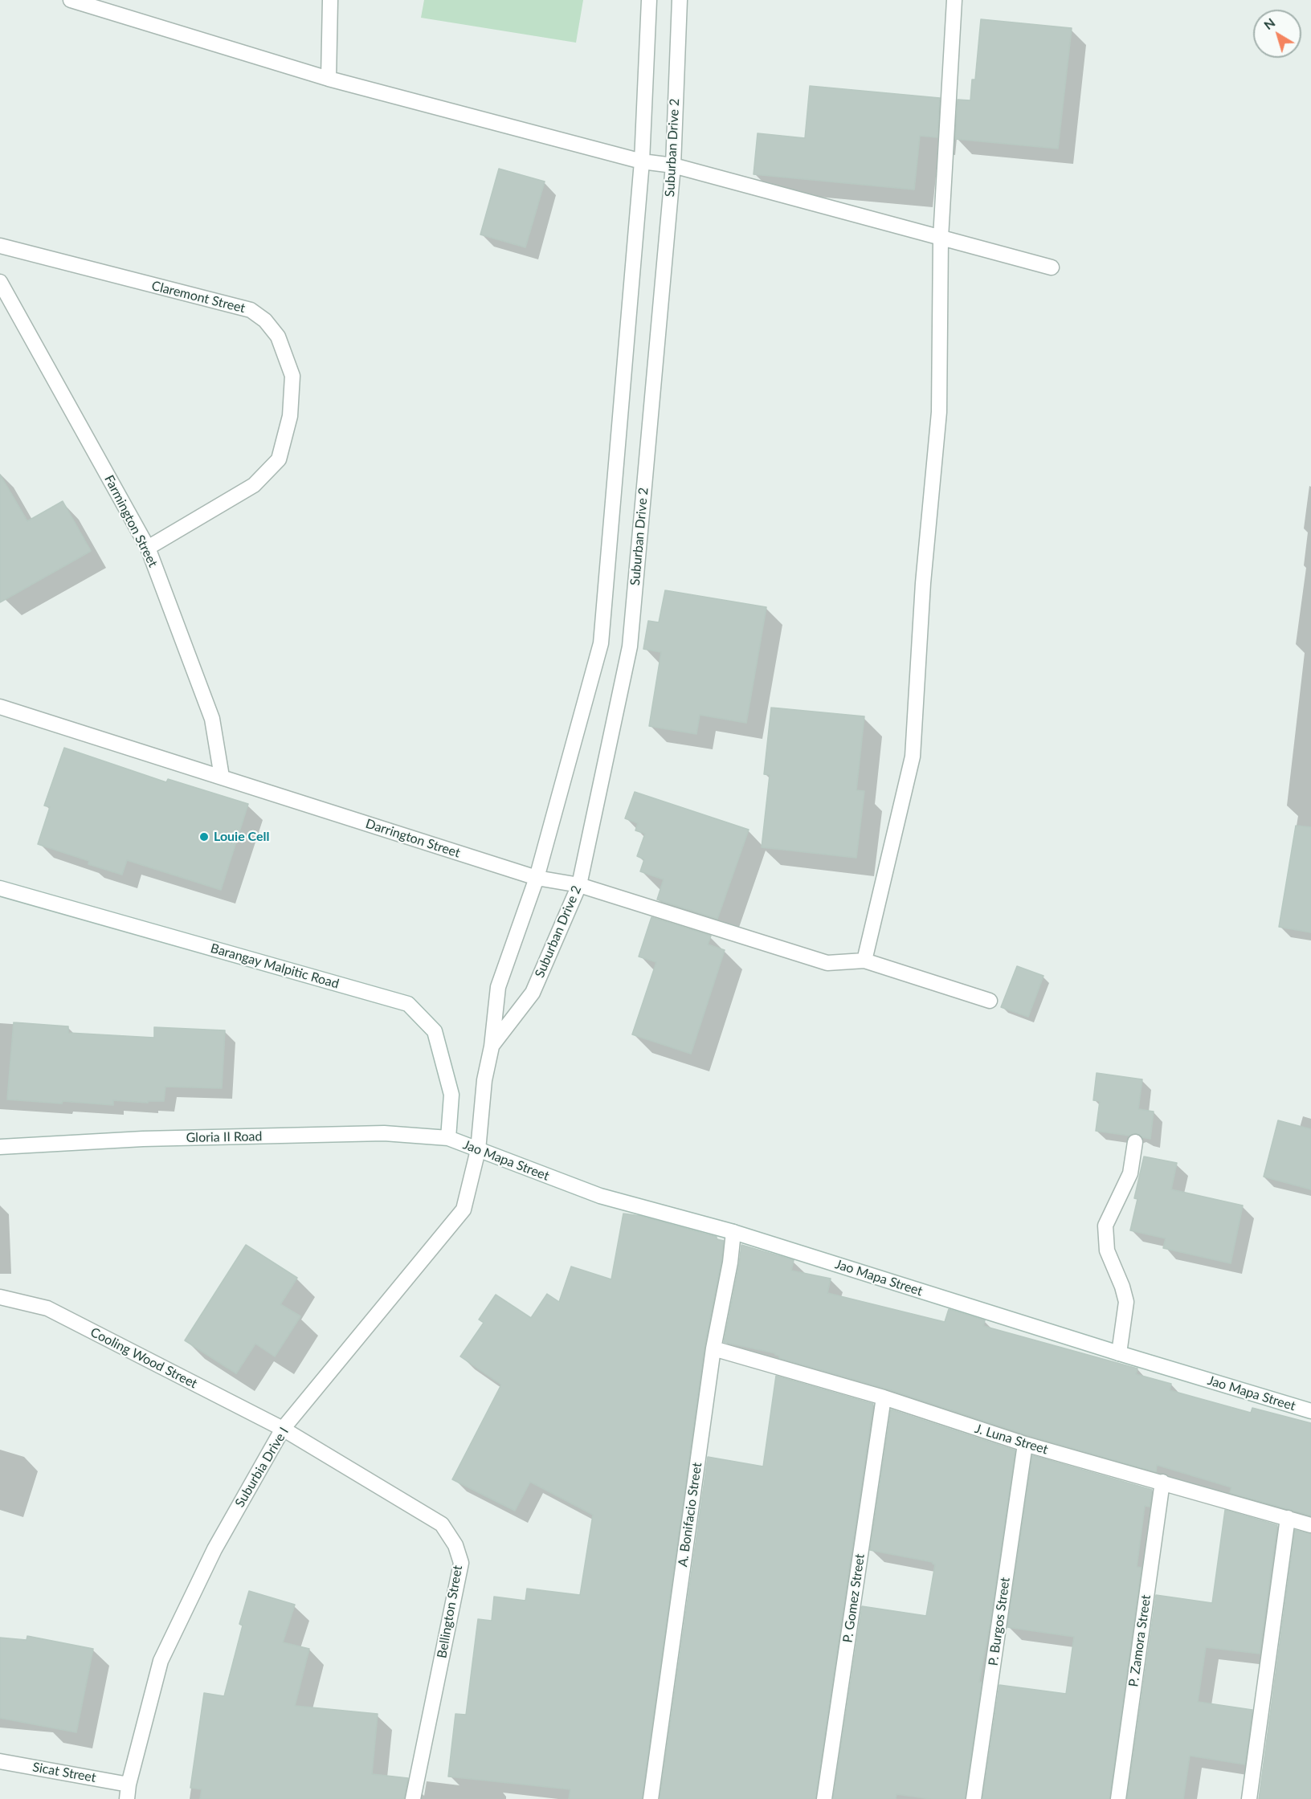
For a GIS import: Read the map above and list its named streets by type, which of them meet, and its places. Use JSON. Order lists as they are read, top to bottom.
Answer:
{
  "streets": {
    "street": [
      "Suburban Drive 2",
      "Claremont Street",
      "Farmington Street",
      "Darrington Street",
      "Barangay Malpitic Road",
      "Gloria II Road",
      "Jao Mapa Street",
      "Cooling Wood Street",
      "J. Luna Street",
      "Suburbia Drive I",
      "A. Bonifacio Street",
      "P. Gomez Street",
      "Bellington Street",
      "P. Burgos Street",
      "P. Zamora Street",
      "Sicat Street"
    ]
  },
  "crossings": [
    ["Suburban Drive 2", "Darrington Street"],
    ["Suburban Drive 2", "Jao Mapa Street"],
    ["Suburban Drive 2", "Suburbia Drive I"],
    ["Claremont Street", "Farmington Street"],
    ["Farmington Street", "Darrington Street"],
    ["Barangay Malpitic Road", "Gloria II Road"],
    ["Barangay Malpitic Road", "Jao Mapa Street"],
    ["Gloria II Road", "Jao Mapa Street"],
    ["Jao Mapa Street", "Suburbia Drive I"],
    ["Jao Mapa Street", "A. Bonifacio Street"],
    ["Cooling Wood Street", "Suburbia Drive I"],
    ["Cooling Wood Street", "Bellington Street"],
    ["J. Luna Street", "A. Bonifacio Street"],
    ["J. Luna Street", "P. Gomez Street"],
    ["J. Luna Street", "P. Burgos Street"],
    ["J. Luna Street", "P. Zamora Street"],
    ["Suburbia Drive I", "Bellington Street"],
    ["Suburbia Drive I", "Sicat Street"]
  ],
  "places": ["Louie Cell"],
  "north": "top left"
}
